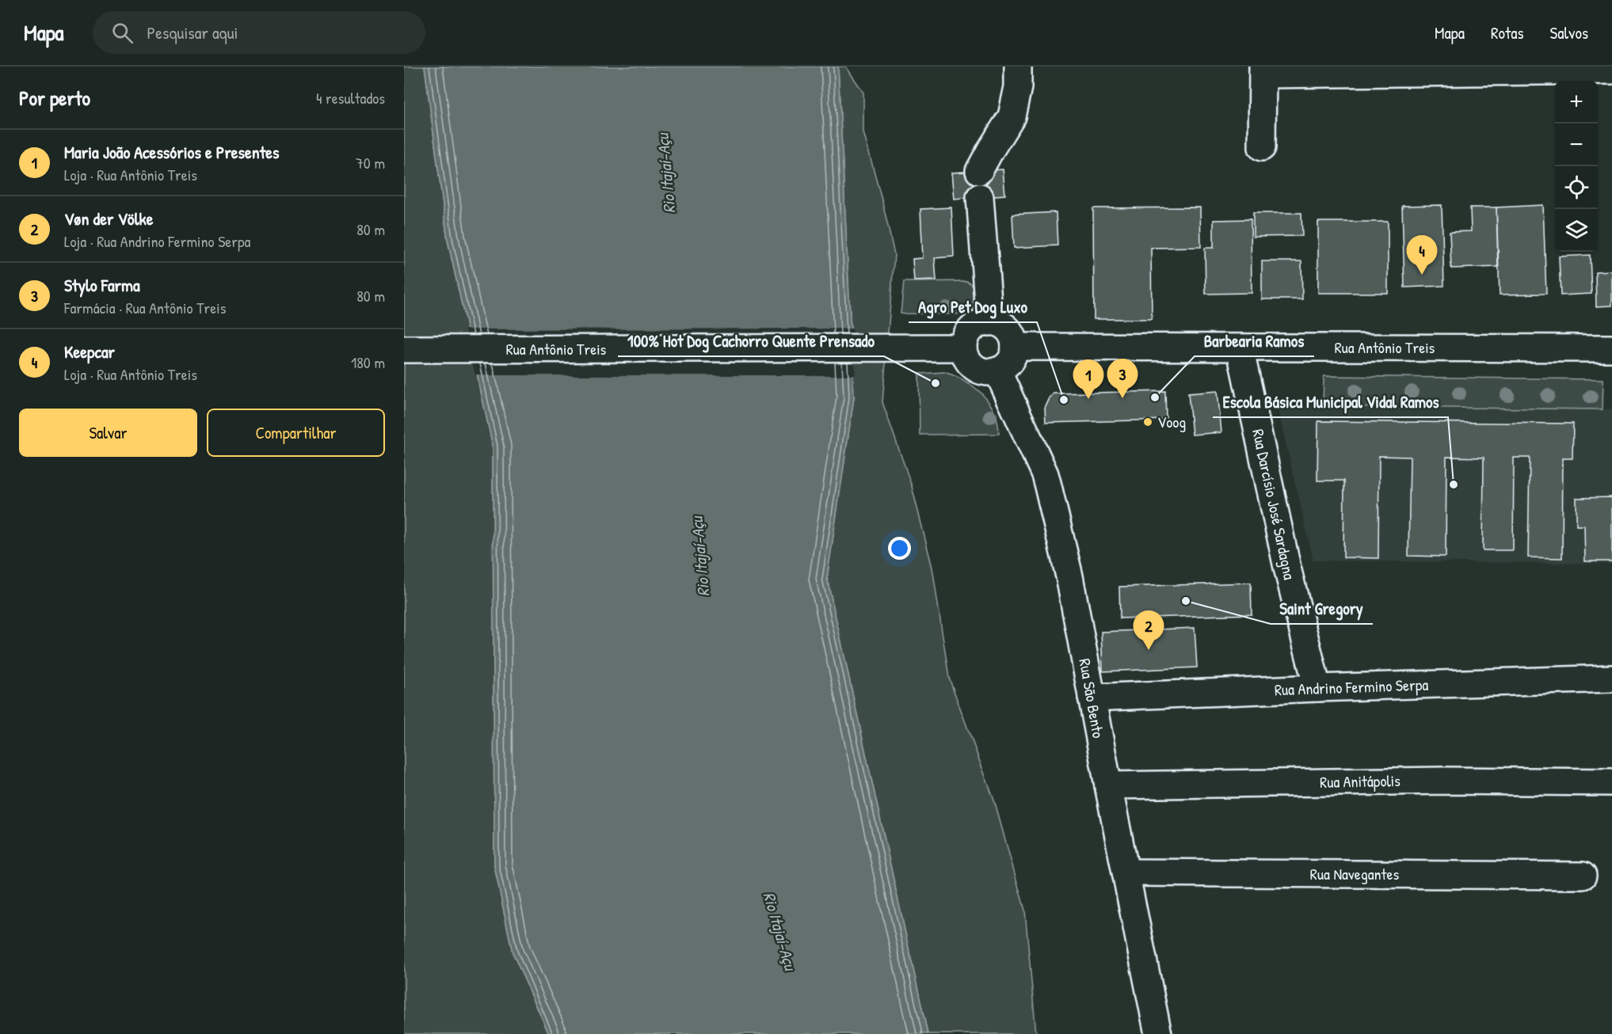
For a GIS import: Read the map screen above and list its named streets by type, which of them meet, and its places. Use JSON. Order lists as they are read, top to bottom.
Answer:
{
  "streets": {
    "street": [
      "Rua Antônio Treis",
      "Rua Darcísio José Sardagna",
      "Rua Andrino Fermino Serpa",
      "Rua São Bento",
      "Rua Anitápolis",
      "Rua Navegantes"
    ]
  },
  "crossings": [
    ["Rua Antônio Treis", "Rua Darcísio José Sardagna"],
    ["Rua Antônio Treis", "Rua São Bento"],
    ["Rua Darcísio José Sardagna", "Rua Andrino Fermino Serpa"],
    ["Rua Andrino Fermino Serpa", "Rua São Bento"],
    ["Rua São Bento", "Rua Anitápolis"],
    ["Rua São Bento", "Rua Navegantes"]
  ],
  "water": ["Rio Itajaí-Açu"],
  "places": [
    "100% Hot Dog Cachorro Quente Prensado",
    "Barbearia Ramos",
    "Agro Pet Dog Luxo",
    "Voog",
    "Escola Básica Municipal Vidal Ramos",
    "Saint Gregory"
  ],
  "page": {
    "header": "Mapa",
    "search": "Pesquisar aqui",
    "nav": ["Mapa", "Rotas", "Salvos"],
    "heading": ["Por perto", "4 resultados"],
    "map_buttons": ["+", "−"],
    "list": [
      {
        "mark": "1",
        "name": "Maria João Acessórios e Presentes",
        "note": "Loja · Rua Antônio Treis",
        "value": "70 m"
      },
      {
        "mark": "2",
        "name": "Vøn der Völke",
        "note": "Loja · Rua Andrino Fermino Serpa",
        "value": "80 m"
      },
      {
        "mark": "3",
        "name": "Stylo Farma",
        "note": "Farmácia · Rua Antônio Treis",
        "value": "80 m"
      },
      {
        "mark": "4",
        "name": "Keepcar",
        "note": "Loja · Rua Antônio Treis",
        "value": "180 m"
      }
    ],
    "pins": [
      "4",
      "3",
      "1",
      "2"
    ],
    "buttons": ["Salvar", "Compartilhar"]
  }
}
